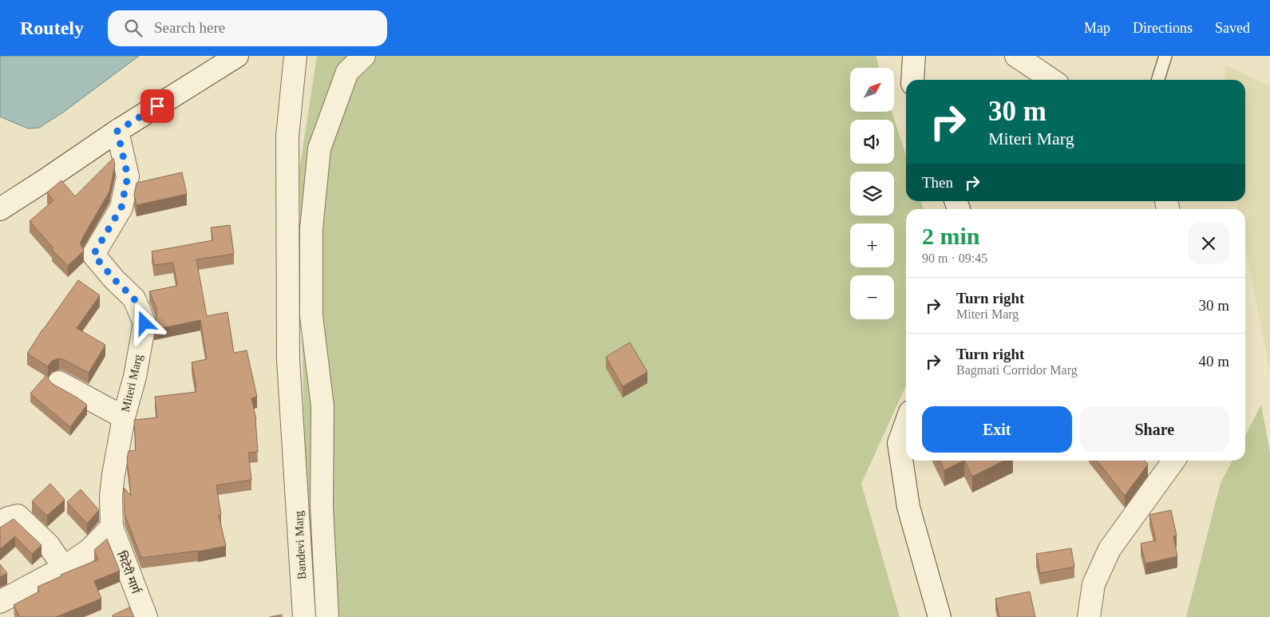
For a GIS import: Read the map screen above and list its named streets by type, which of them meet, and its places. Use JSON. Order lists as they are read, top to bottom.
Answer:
{
  "streets": {
    "street": ["Miteri Marg", "Bandevi Marg", "मिटेरी मार्ग"]
  },
  "crossings": [
    ["Miteri Marg", "मिटेरी मार्ग"]
  ],
  "north": "top right",
  "page": {
    "header": "Routely",
    "search": "Search here",
    "nav": ["Map", "Directions", "Saved"],
    "map_buttons": ["+", "−"],
    "turn": ["30 m", "Miteri Marg"],
    "then": "Then",
    "heading": ["2 min", "90 m · 09:45"],
    "list": [
      {
        "name": "Turn right",
        "note": "Miteri Marg",
        "value": "30 m"
      },
      {
        "name": "Turn right",
        "note": "Bagmati Corridor Marg",
        "value": "40 m"
      }
    ],
    "buttons": ["Exit", "Share"]
  }
}
